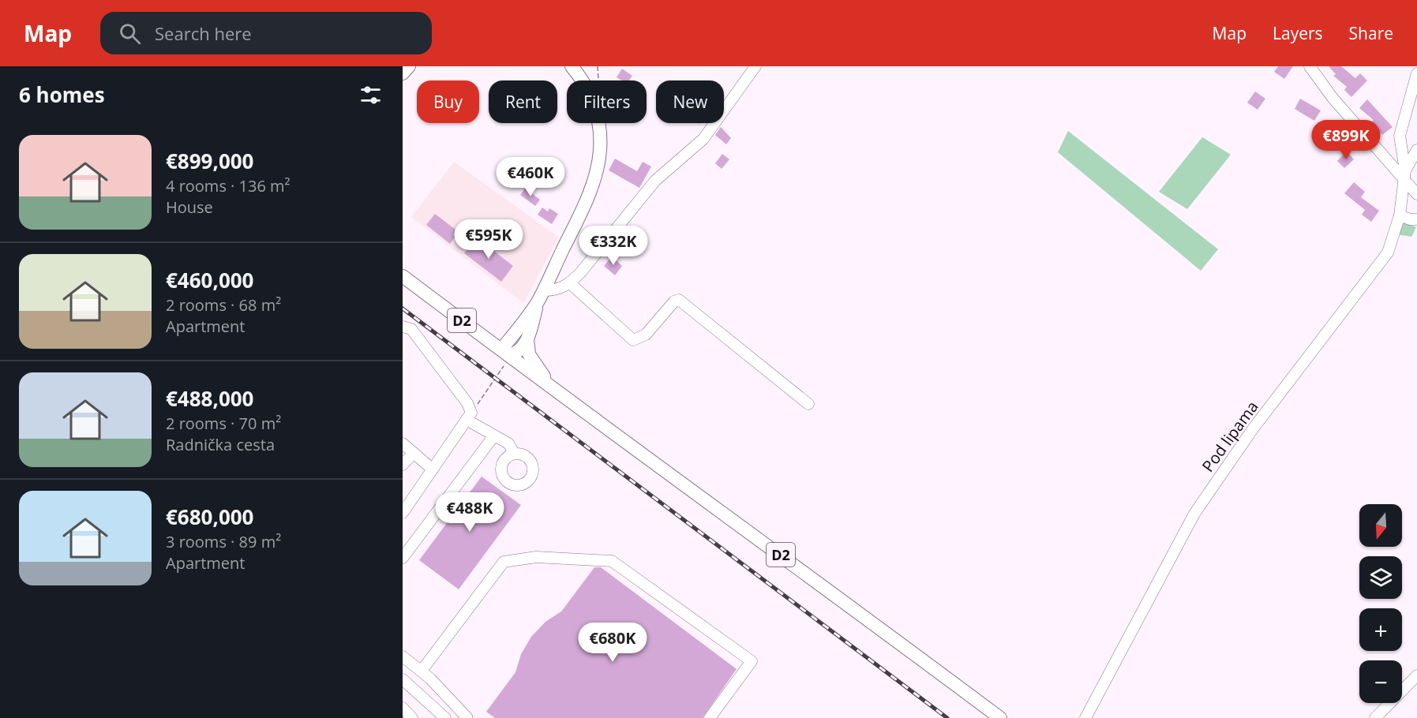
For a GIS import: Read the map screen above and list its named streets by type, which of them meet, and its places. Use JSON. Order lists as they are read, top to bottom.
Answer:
{
  "streets": {
    "main road": ["D2"],
    "street": ["Pod lipama"]
  },
  "north": "bottom",
  "page": {
    "header": "Map",
    "search": "Search here",
    "nav": ["Map", "Layers", "Share"],
    "heading": "6 homes",
    "chip": [
      "Buy",
      "Rent",
      "Filters",
      "New"
    ],
    "price": [
      "€899K",
      "€460K",
      "€595K",
      "€332K",
      "€488K",
      "€680K"
    ],
    "list": [
      {
        "name": "€899,000",
        "note": "4 rooms · 136 m² · House"
      },
      {
        "name": "€460,000",
        "note": "2 rooms · 68 m² · Apartment"
      },
      {
        "name": "€488,000",
        "note": "2 rooms · 70 m² · Radnička cesta"
      },
      {
        "name": "€680,000",
        "note": "3 rooms · 89 m² · Apartment"
      }
    ],
    "map_buttons": ["+", "−"]
  }
}
